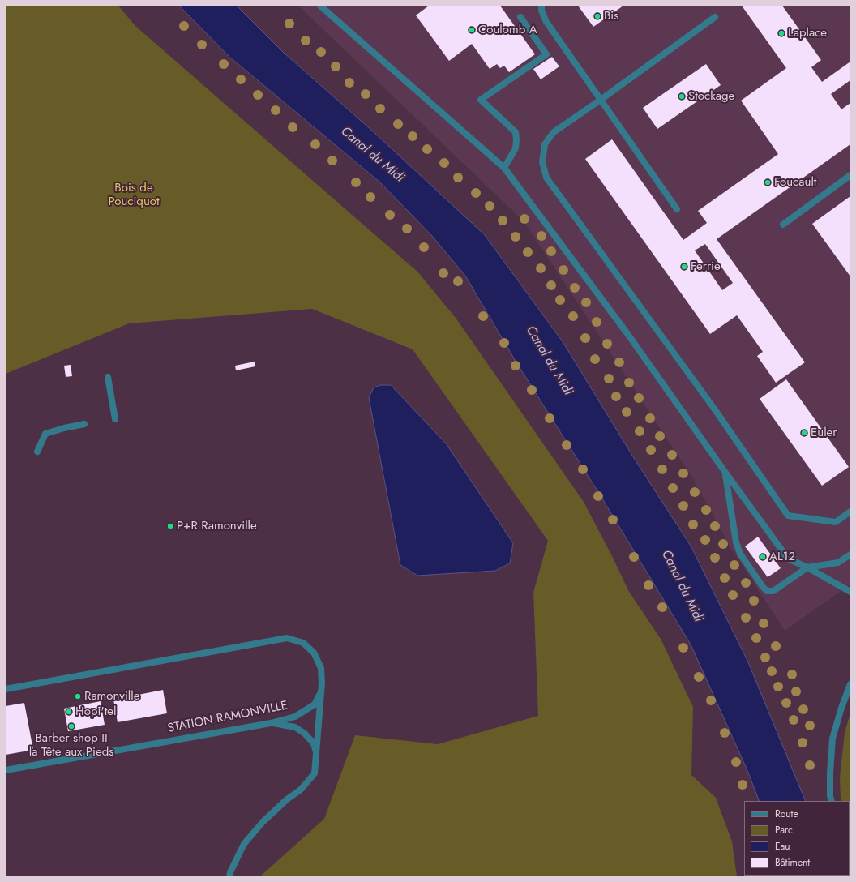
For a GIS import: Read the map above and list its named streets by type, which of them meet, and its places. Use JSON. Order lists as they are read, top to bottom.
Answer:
{
  "streets": {
    "street": ["STATION RAMONVILLE"]
  },
  "water": ["Canal du Midi"],
  "parks": ["Bois de Pouciquot"],
  "places": [
    "Bis",
    "Coulomb A",
    "Laplace",
    "Stockage",
    "Foucault",
    "Ferrie",
    "Euler",
    "P+R Ramonville",
    "AL12",
    "Ramonville",
    "Hopi'tel",
    "Barber shop II la Tête aux Pieds"
  ],
  "legend": [
    "Route",
    "Parc",
    "Eau",
    "Bâtiment"
  ]
}
